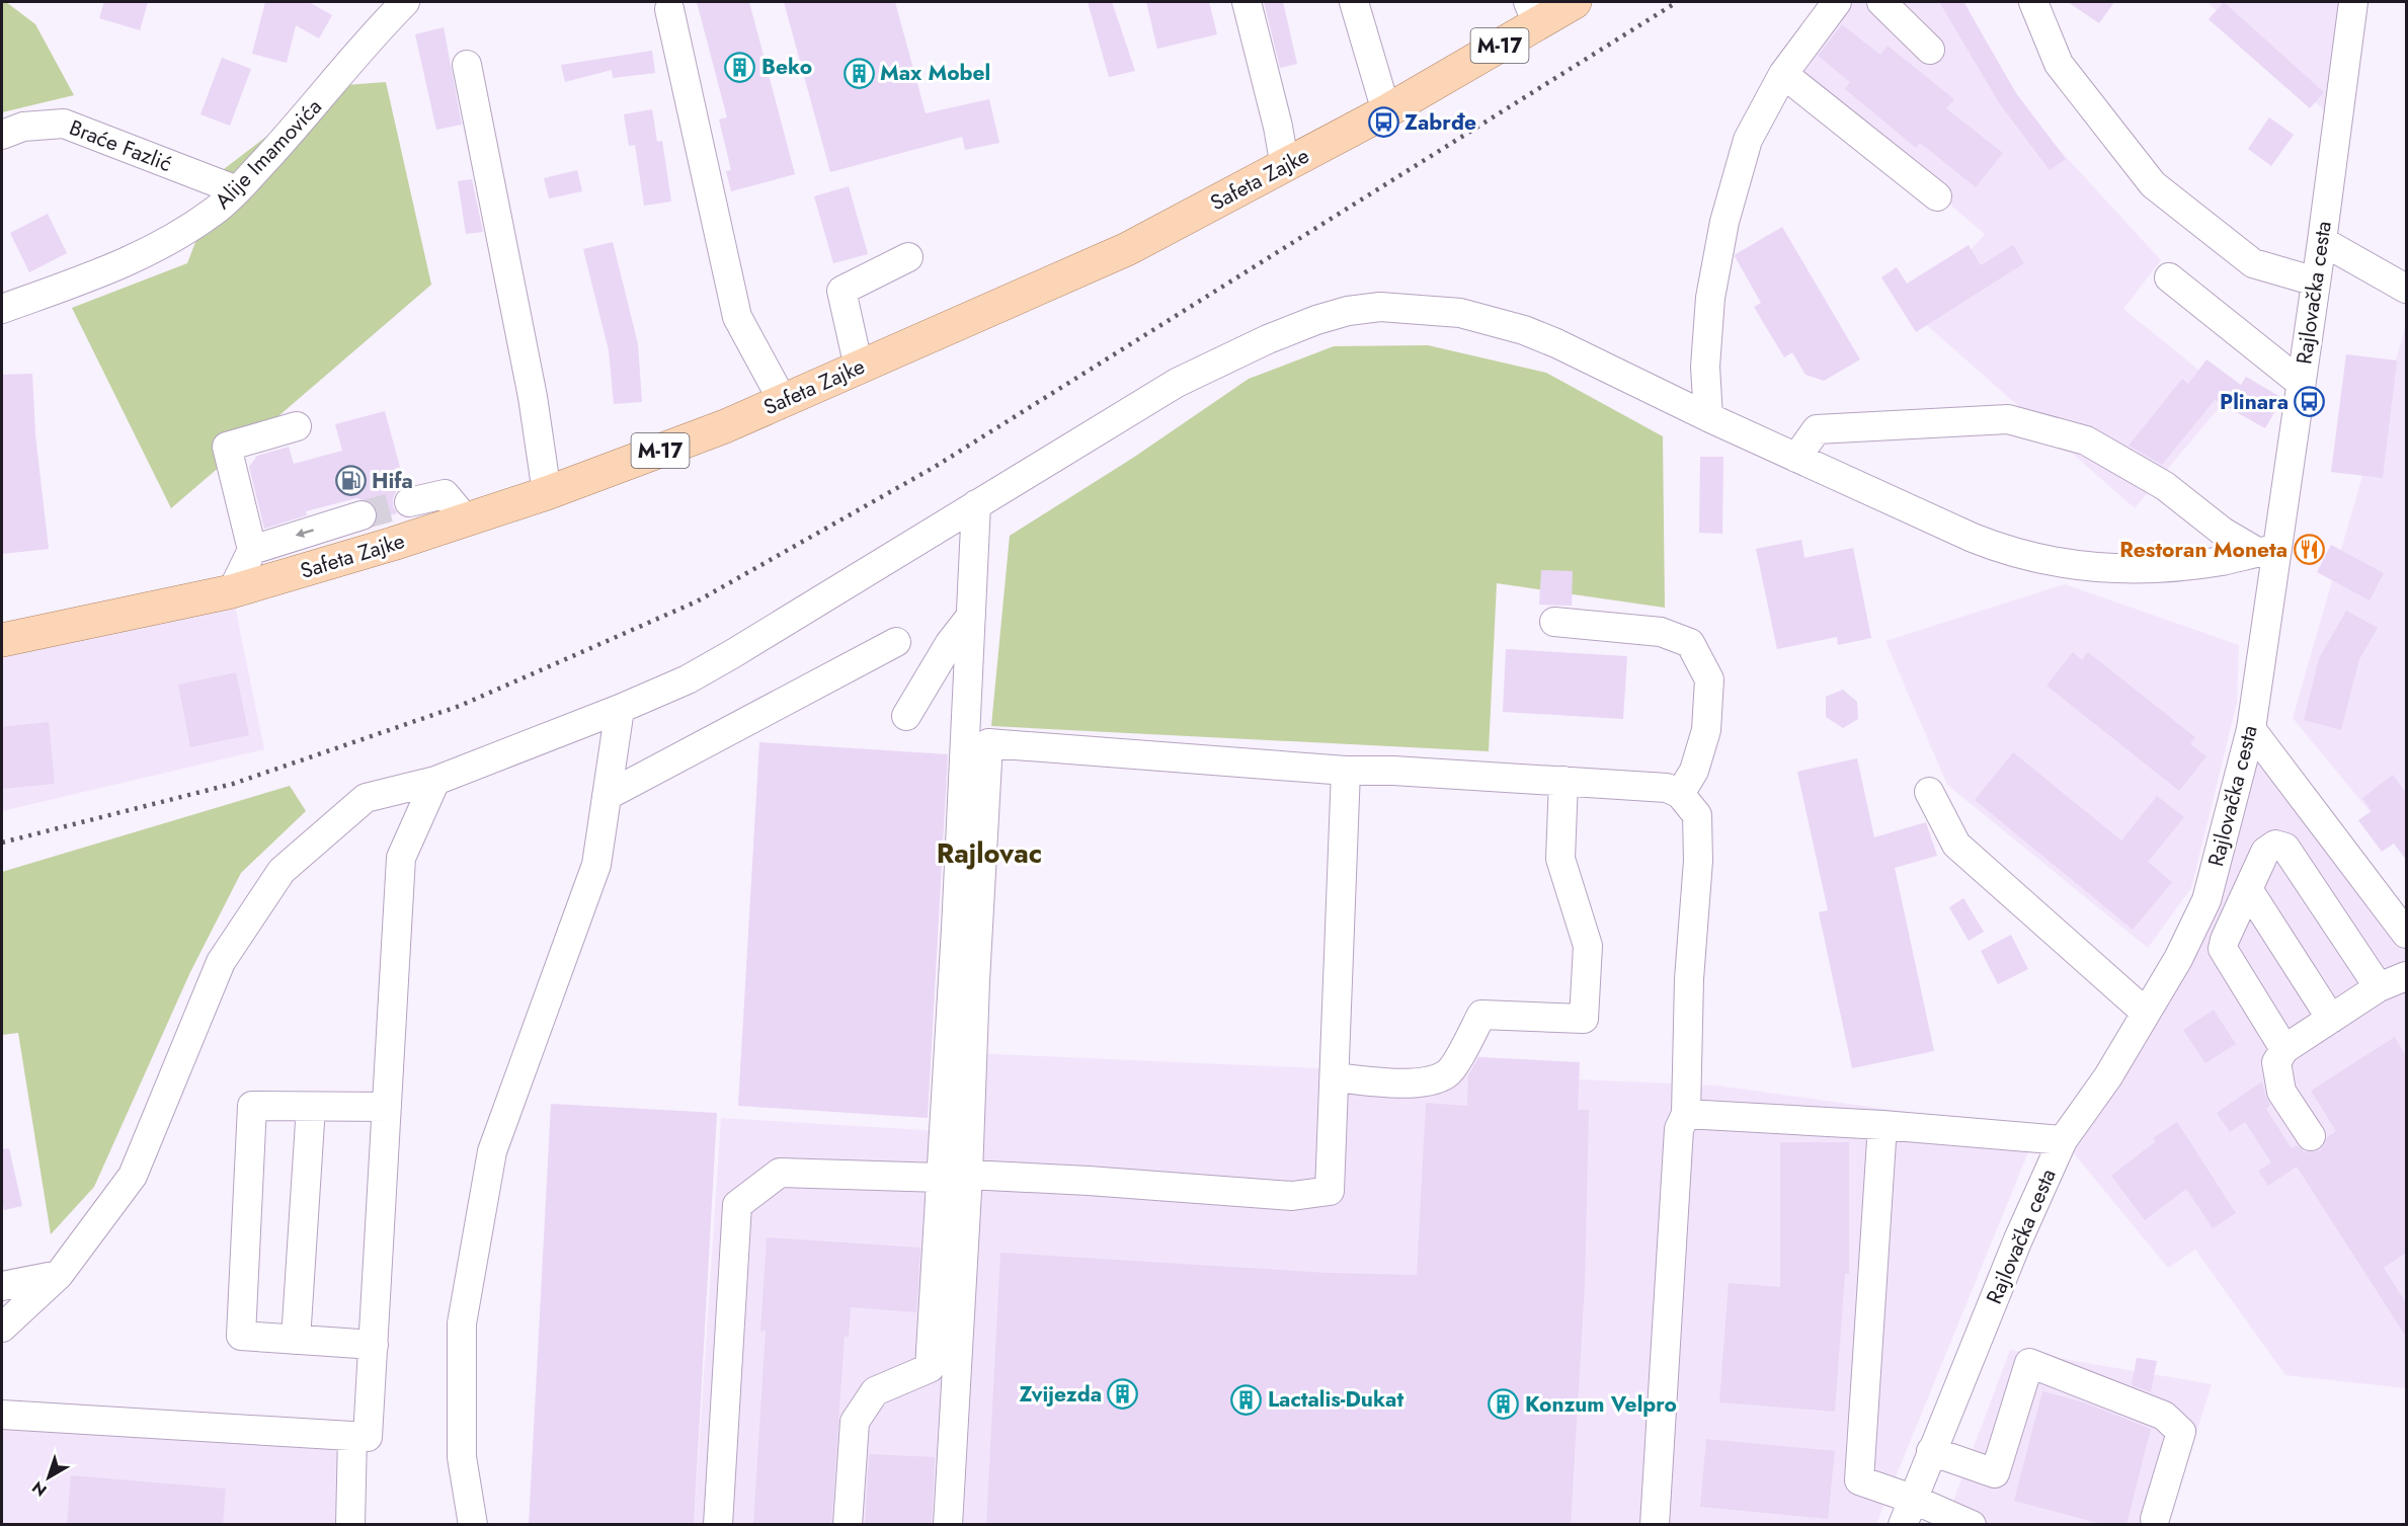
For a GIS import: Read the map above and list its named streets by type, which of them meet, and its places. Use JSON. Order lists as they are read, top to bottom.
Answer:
{
  "streets": {
    "main road": ["M-17", "Safeta Zajke"],
    "street": ["Braće Fazlić", "Alije Imamovića", "Rajlovačka cesta"]
  },
  "crossings": [
    ["Braće Fazlić", "Alije Imamovića"]
  ],
  "districts": ["Rajlovac"],
  "places": {
    "building": [
      "Beko",
      "Max Mobel",
      "Zvijezda",
      "Lactalis-Dukat",
      "Konzum Velpro"
    ],
    "bus stop": ["Zabrđe", "Plinara"],
    "fuel station": ["Hifa"],
    "restaurant": ["Restoran Moneta"]
  },
  "north": "bottom left"
}
